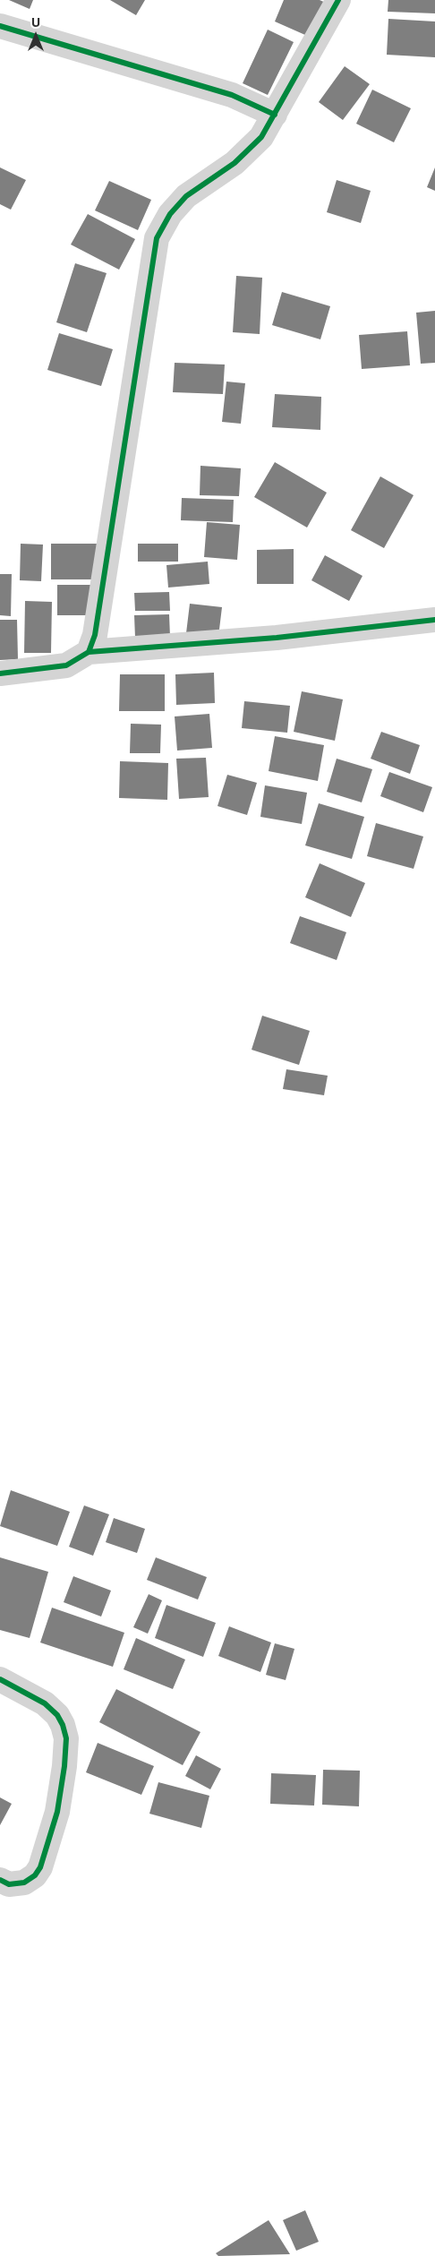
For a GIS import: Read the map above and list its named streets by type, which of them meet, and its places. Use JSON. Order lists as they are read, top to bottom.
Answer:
{
  "north": "top"
}
